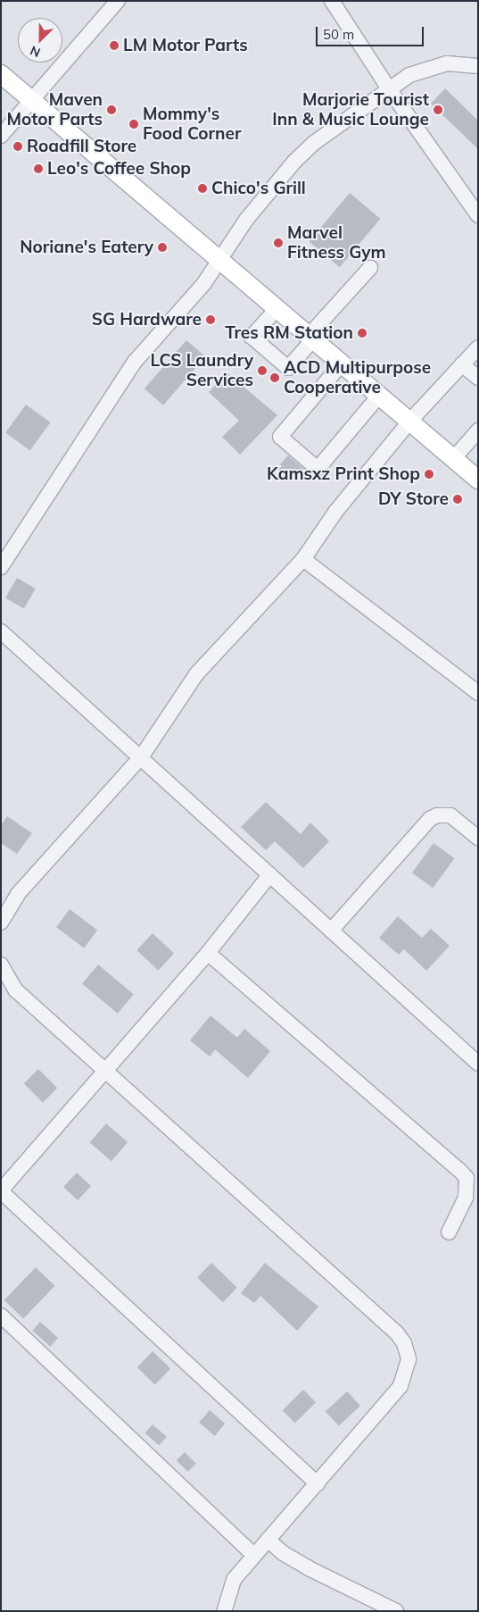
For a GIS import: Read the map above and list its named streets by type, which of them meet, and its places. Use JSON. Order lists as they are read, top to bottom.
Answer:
{
  "places": [
    "LM Motor Parts",
    "Maven Motor Parts",
    "Marjorie Tourist Inn & Music Lounge",
    "Mommy's Food Corner",
    "Roadfill Store",
    "Leo's Coffee Shop",
    "Chico's Grill",
    "Marvel Fitness Gym",
    "Noriane's Eatery",
    "SG Hardware",
    "Tres RM Station",
    "LCS Laundry Services",
    "ACD Multipurpose Cooperative",
    "Kamsxz Print Shop",
    "DY Store"
  ],
  "scale_bar": "50 m",
  "north": "bottom left"
}
